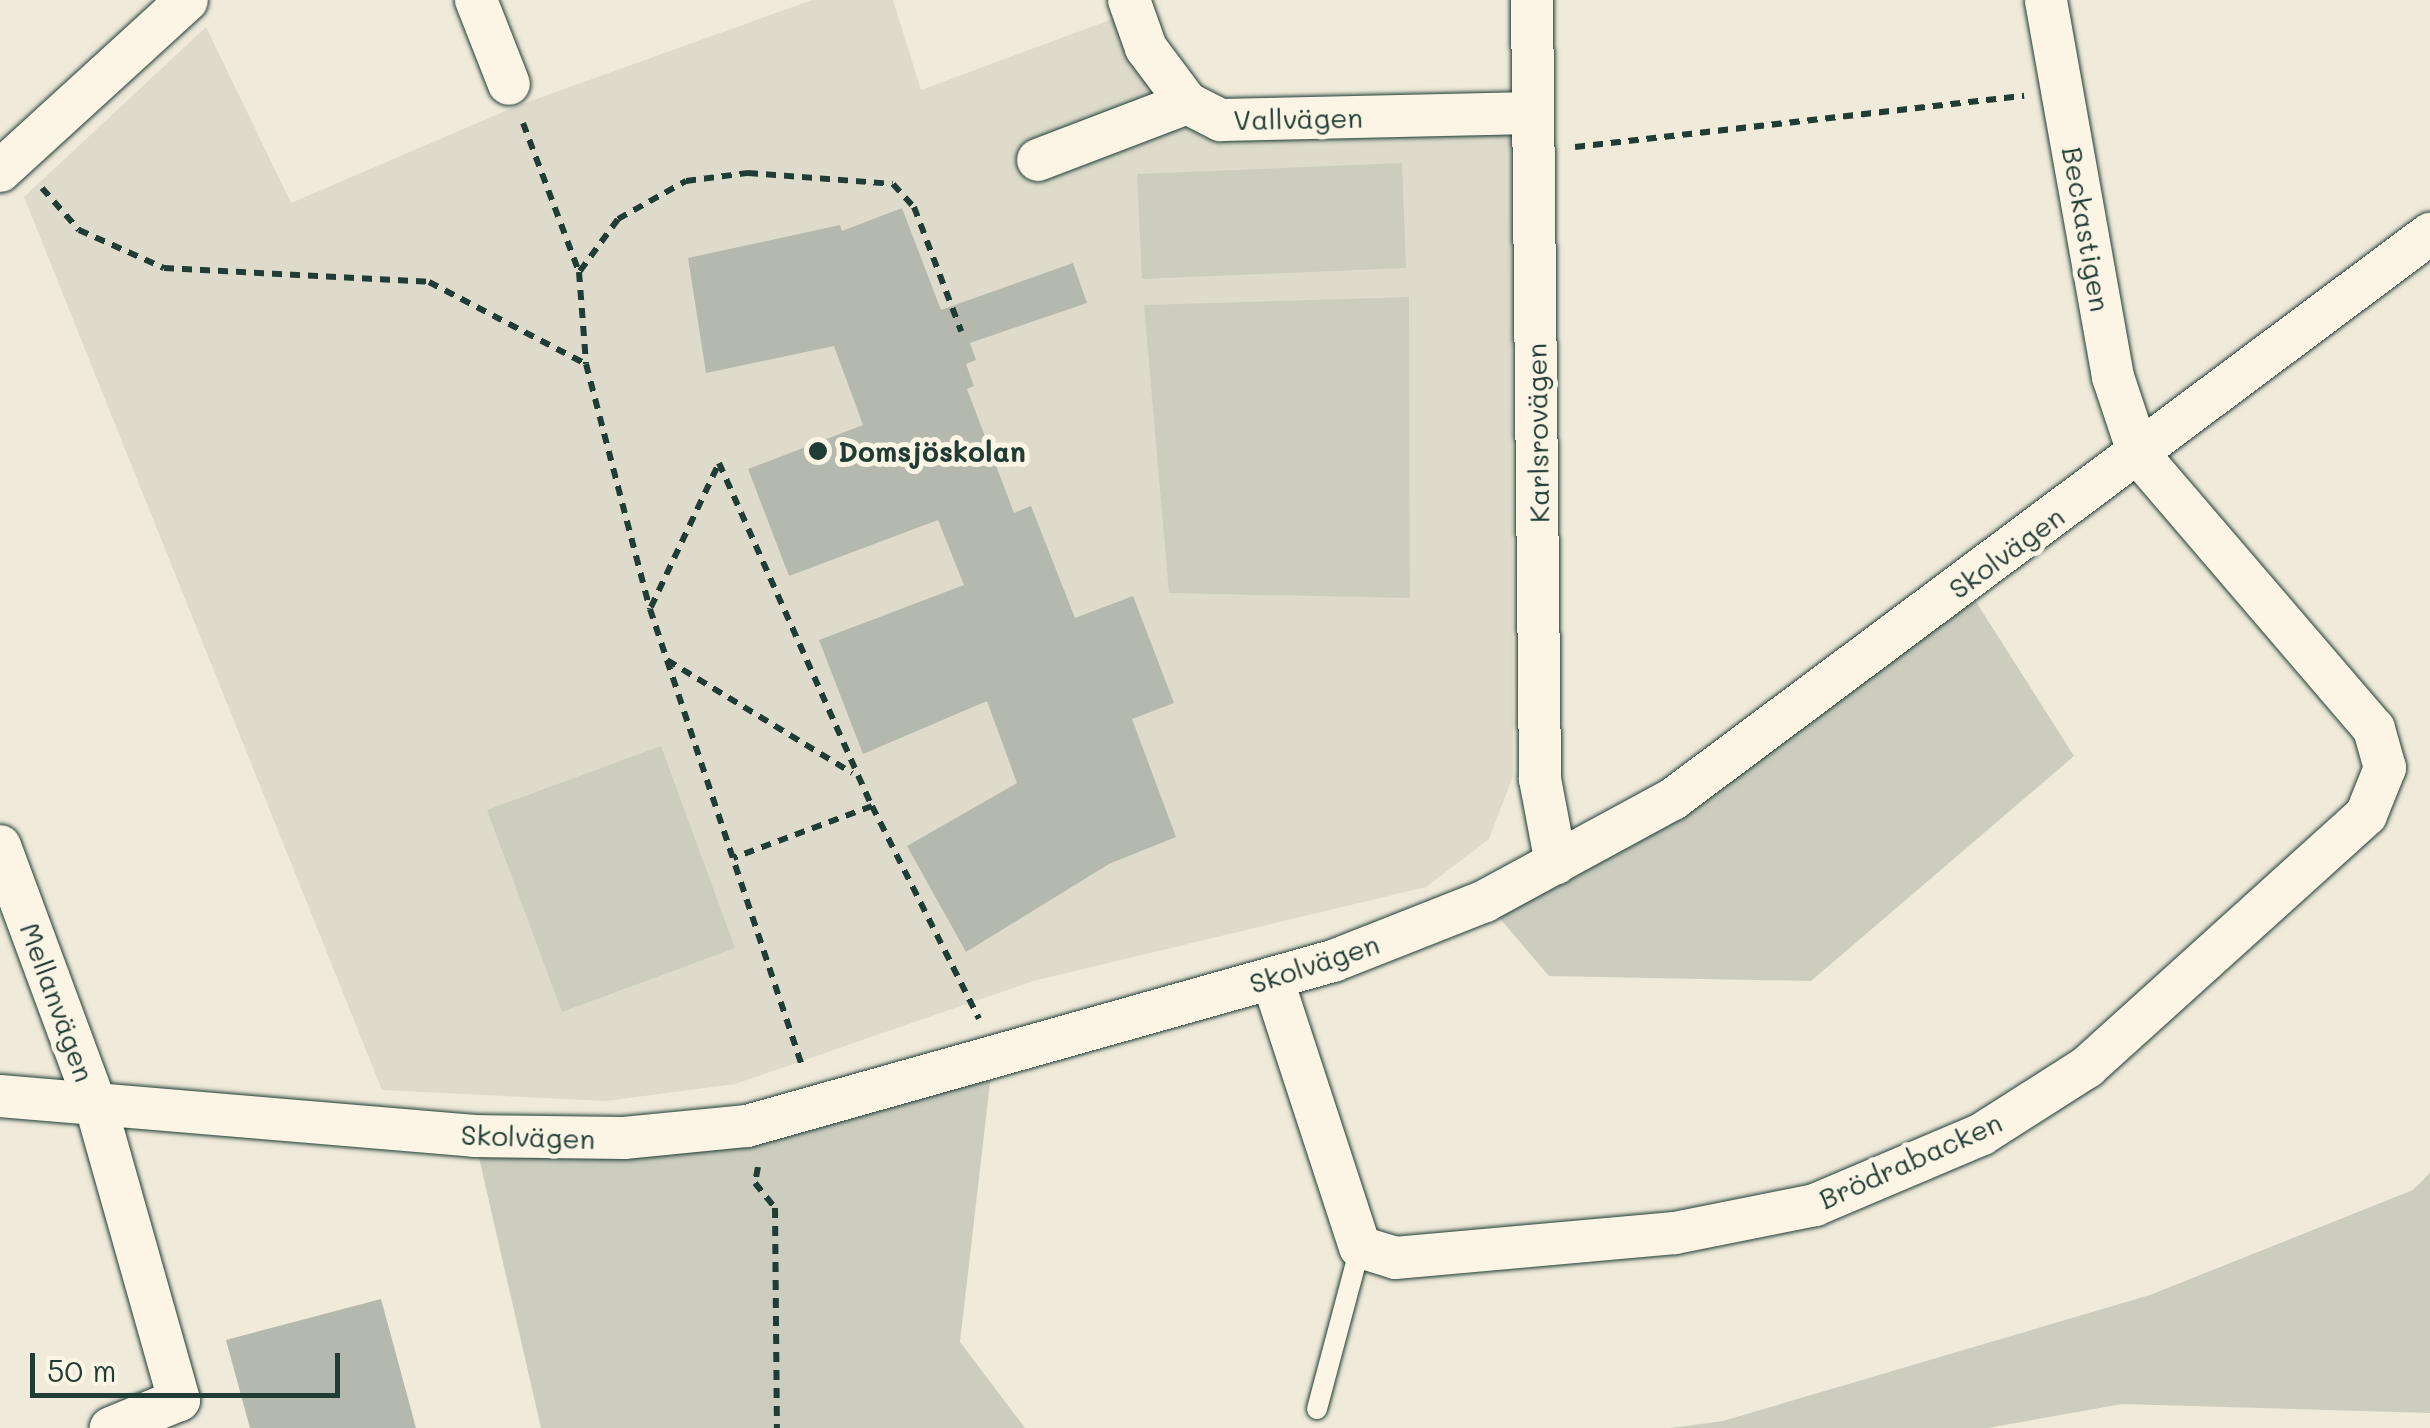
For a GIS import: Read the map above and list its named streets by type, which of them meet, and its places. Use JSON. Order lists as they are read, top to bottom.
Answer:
{
  "streets": {
    "street": [
      "Vallvägen",
      "Beckastigen",
      "Karlsrovägen",
      "Skolvägen",
      "Mellanvägen",
      "Brödrabacken"
    ]
  },
  "crossings": [
    ["Vallvägen", "Karlsrovägen"],
    ["Beckastigen", "Skolvägen"],
    ["Beckastigen", "Brödrabacken"],
    ["Karlsrovägen", "Skolvägen"],
    ["Skolvägen", "Mellanvägen"],
    ["Skolvägen", "Brödrabacken"]
  ],
  "places": ["Domsjöskolan"],
  "scale_bar": "50 m"
}
